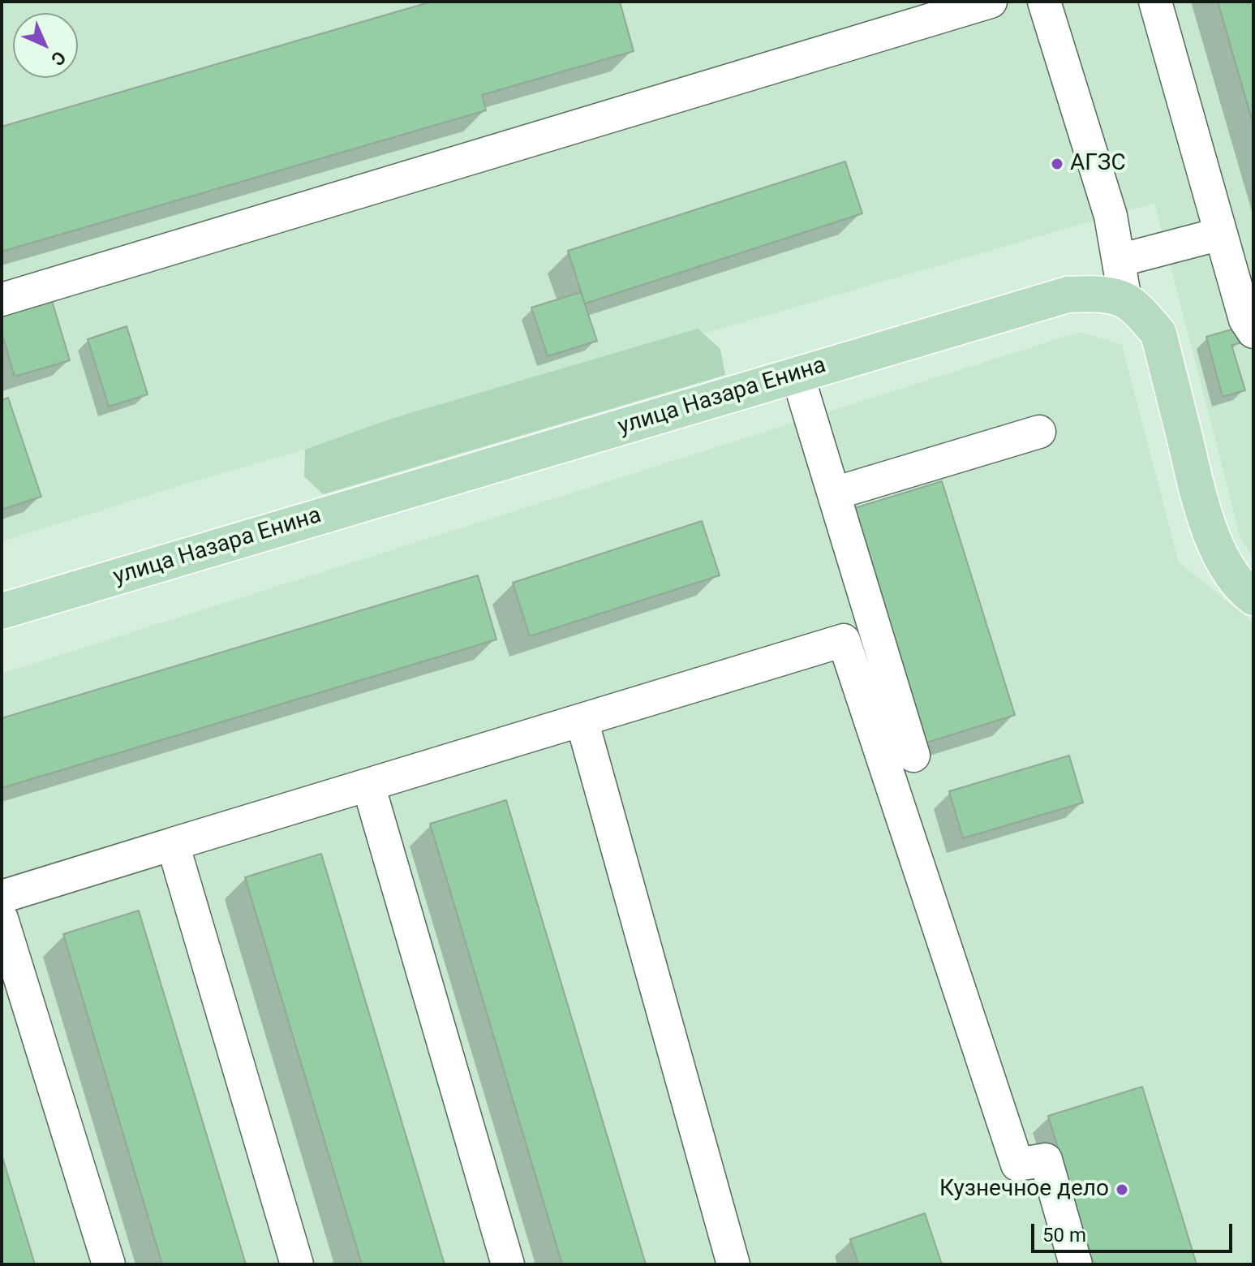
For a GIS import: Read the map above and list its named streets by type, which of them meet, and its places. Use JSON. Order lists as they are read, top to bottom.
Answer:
{
  "streets": {
    "main road": ["улица Назара Енина"]
  },
  "places": ["АГЗС", "Кузнечное дело"],
  "scale_bar": "50 m",
  "north": "bottom right"
}
